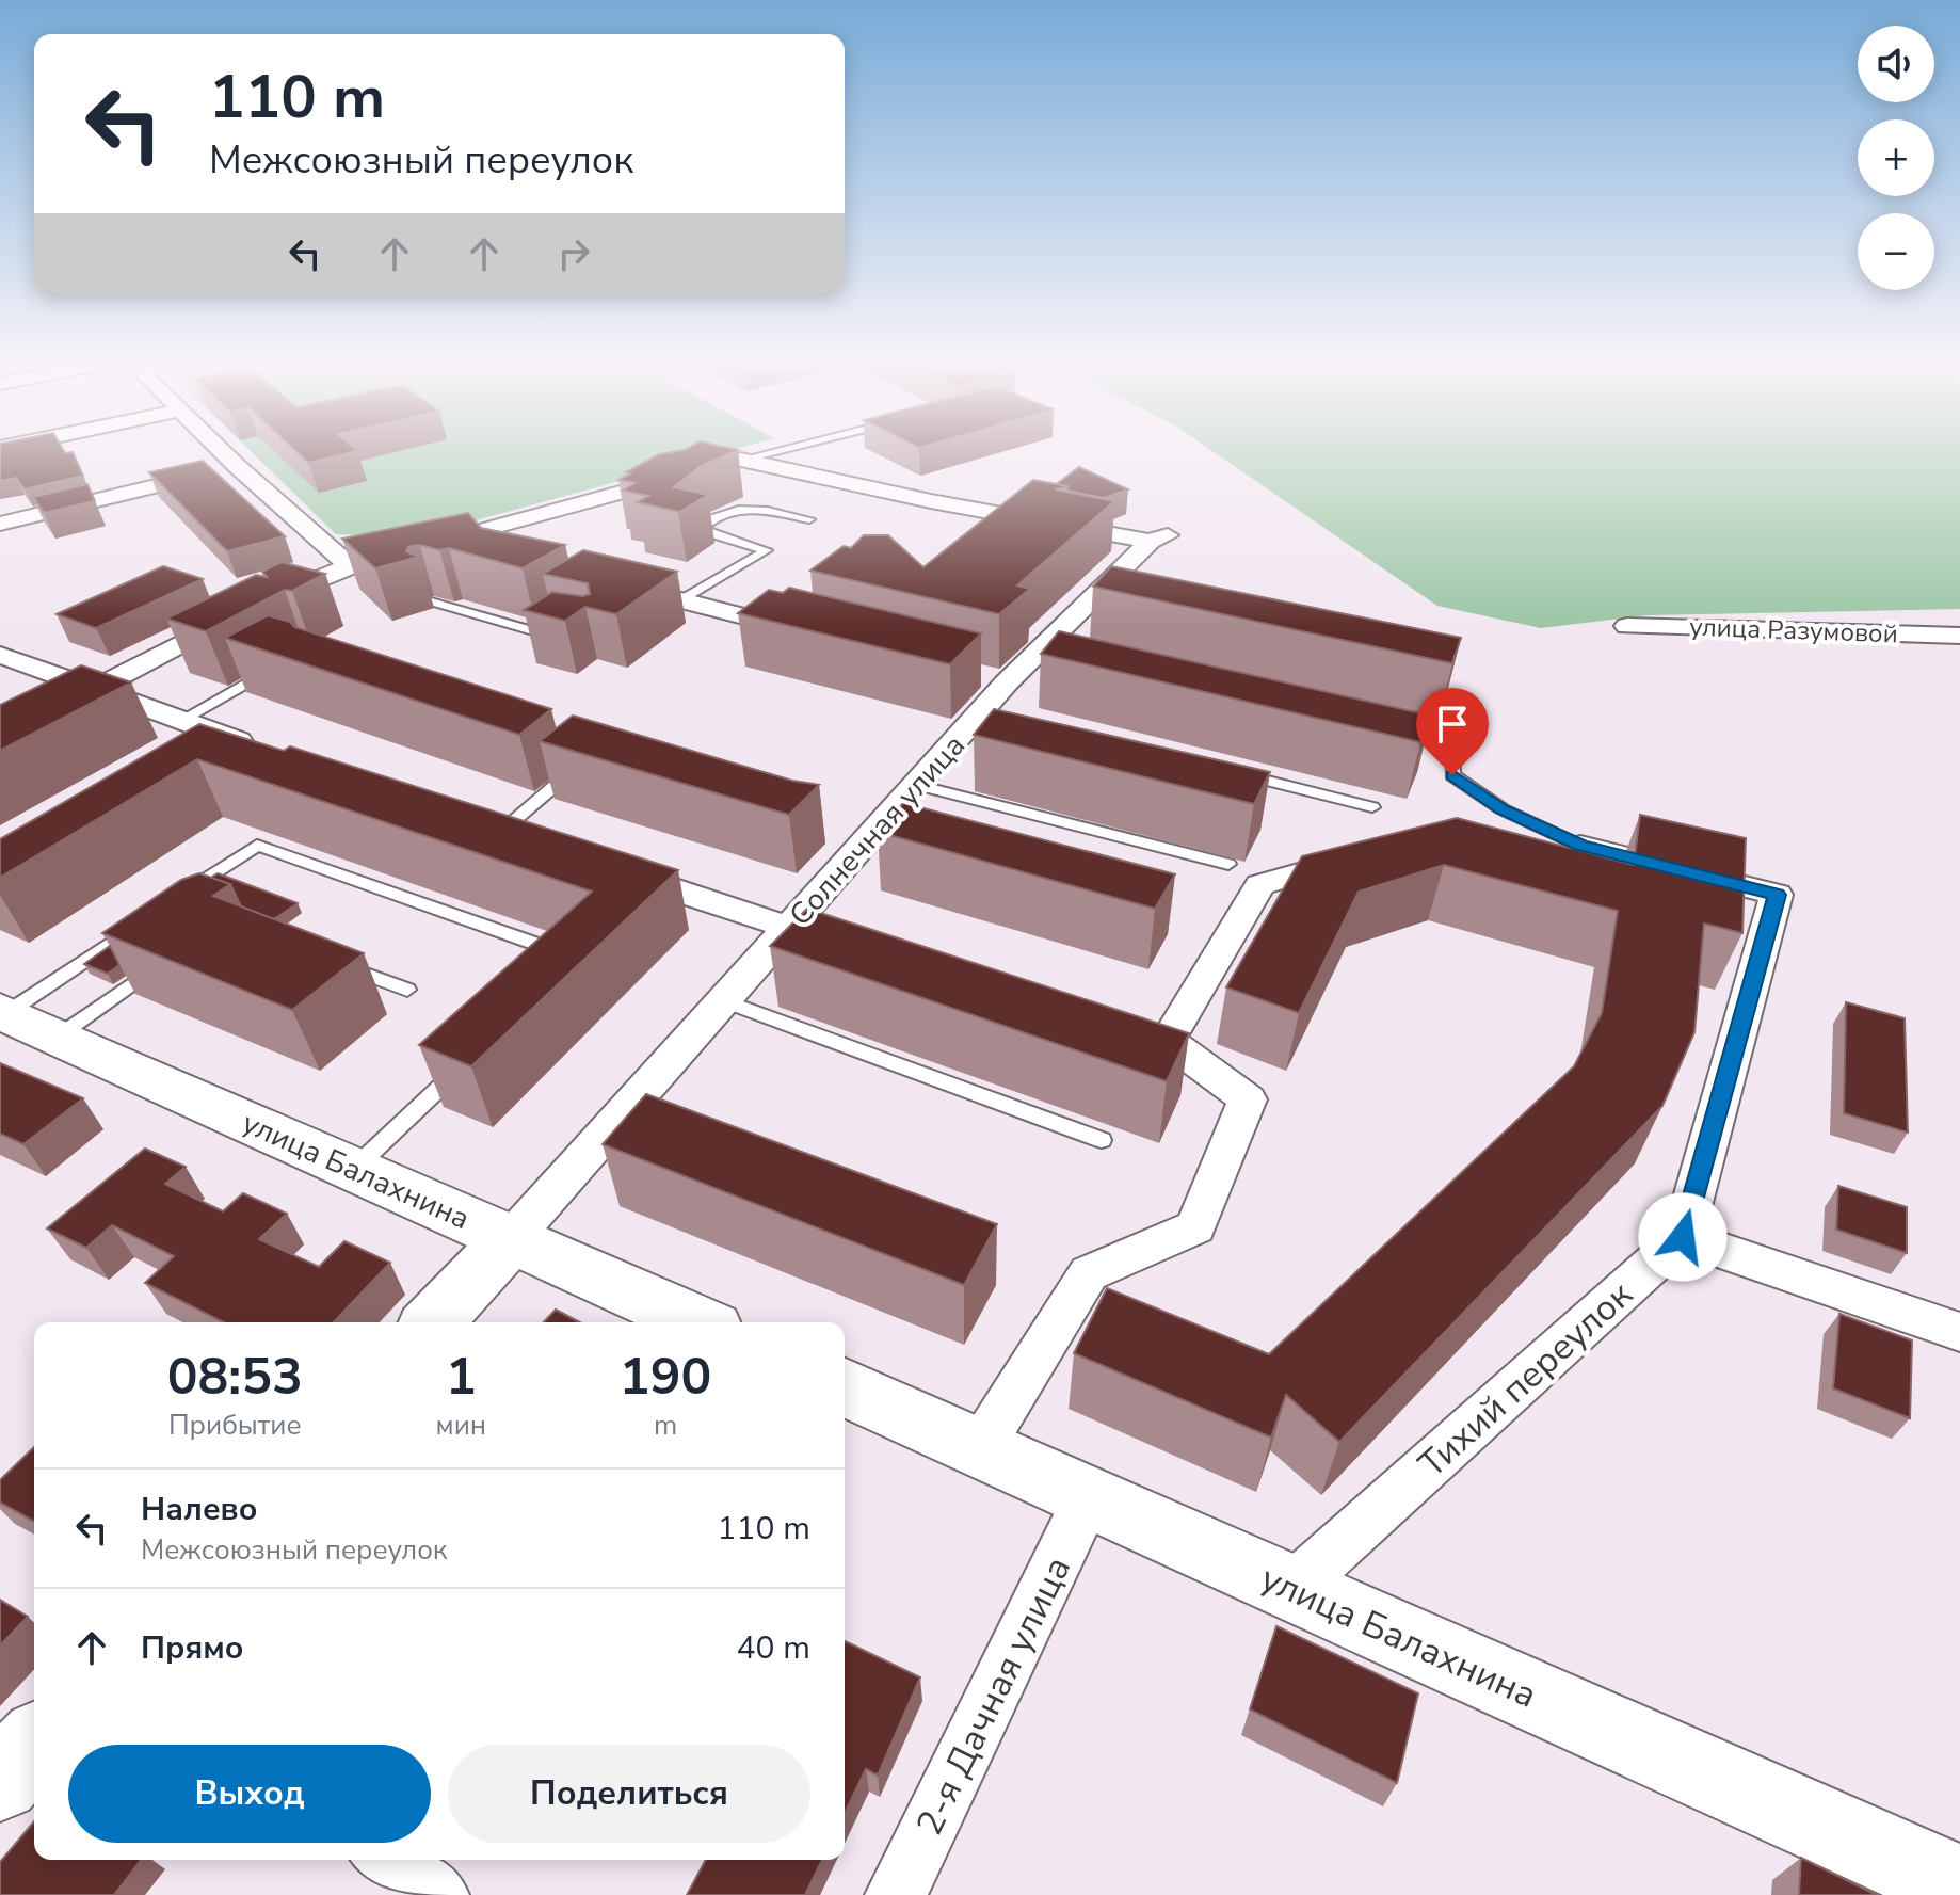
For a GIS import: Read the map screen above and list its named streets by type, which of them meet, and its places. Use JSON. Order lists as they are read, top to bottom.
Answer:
{
  "streets": {
    "street": [
      "улица Разумовой",
      "Солнечная улица",
      "улица Балахнина",
      "Тихий переулок",
      "2-я Дачная улица"
    ]
  },
  "crossings": [
    ["Солнечная улица", "улица Балахнина"],
    ["улица Балахнина", "Тихий переулок"],
    ["улица Балахнина", "2-я Дачная улица"]
  ],
  "page": {
    "map_buttons": ["+", "−"],
    "turn": ["110 m", "Межсоюзный переулок"],
    "eta": [
      "08:53",
      "Прибытие",
      "1",
      "мин",
      "190",
      "m"
    ],
    "list": [
      {
        "name": "Налево",
        "note": "Межсоюзный переулок",
        "value": "110 m"
      },
      {
        "name": "Прямо",
        "value": "40 m"
      }
    ],
    "buttons": ["Выход", "Поделиться"]
  }
}
